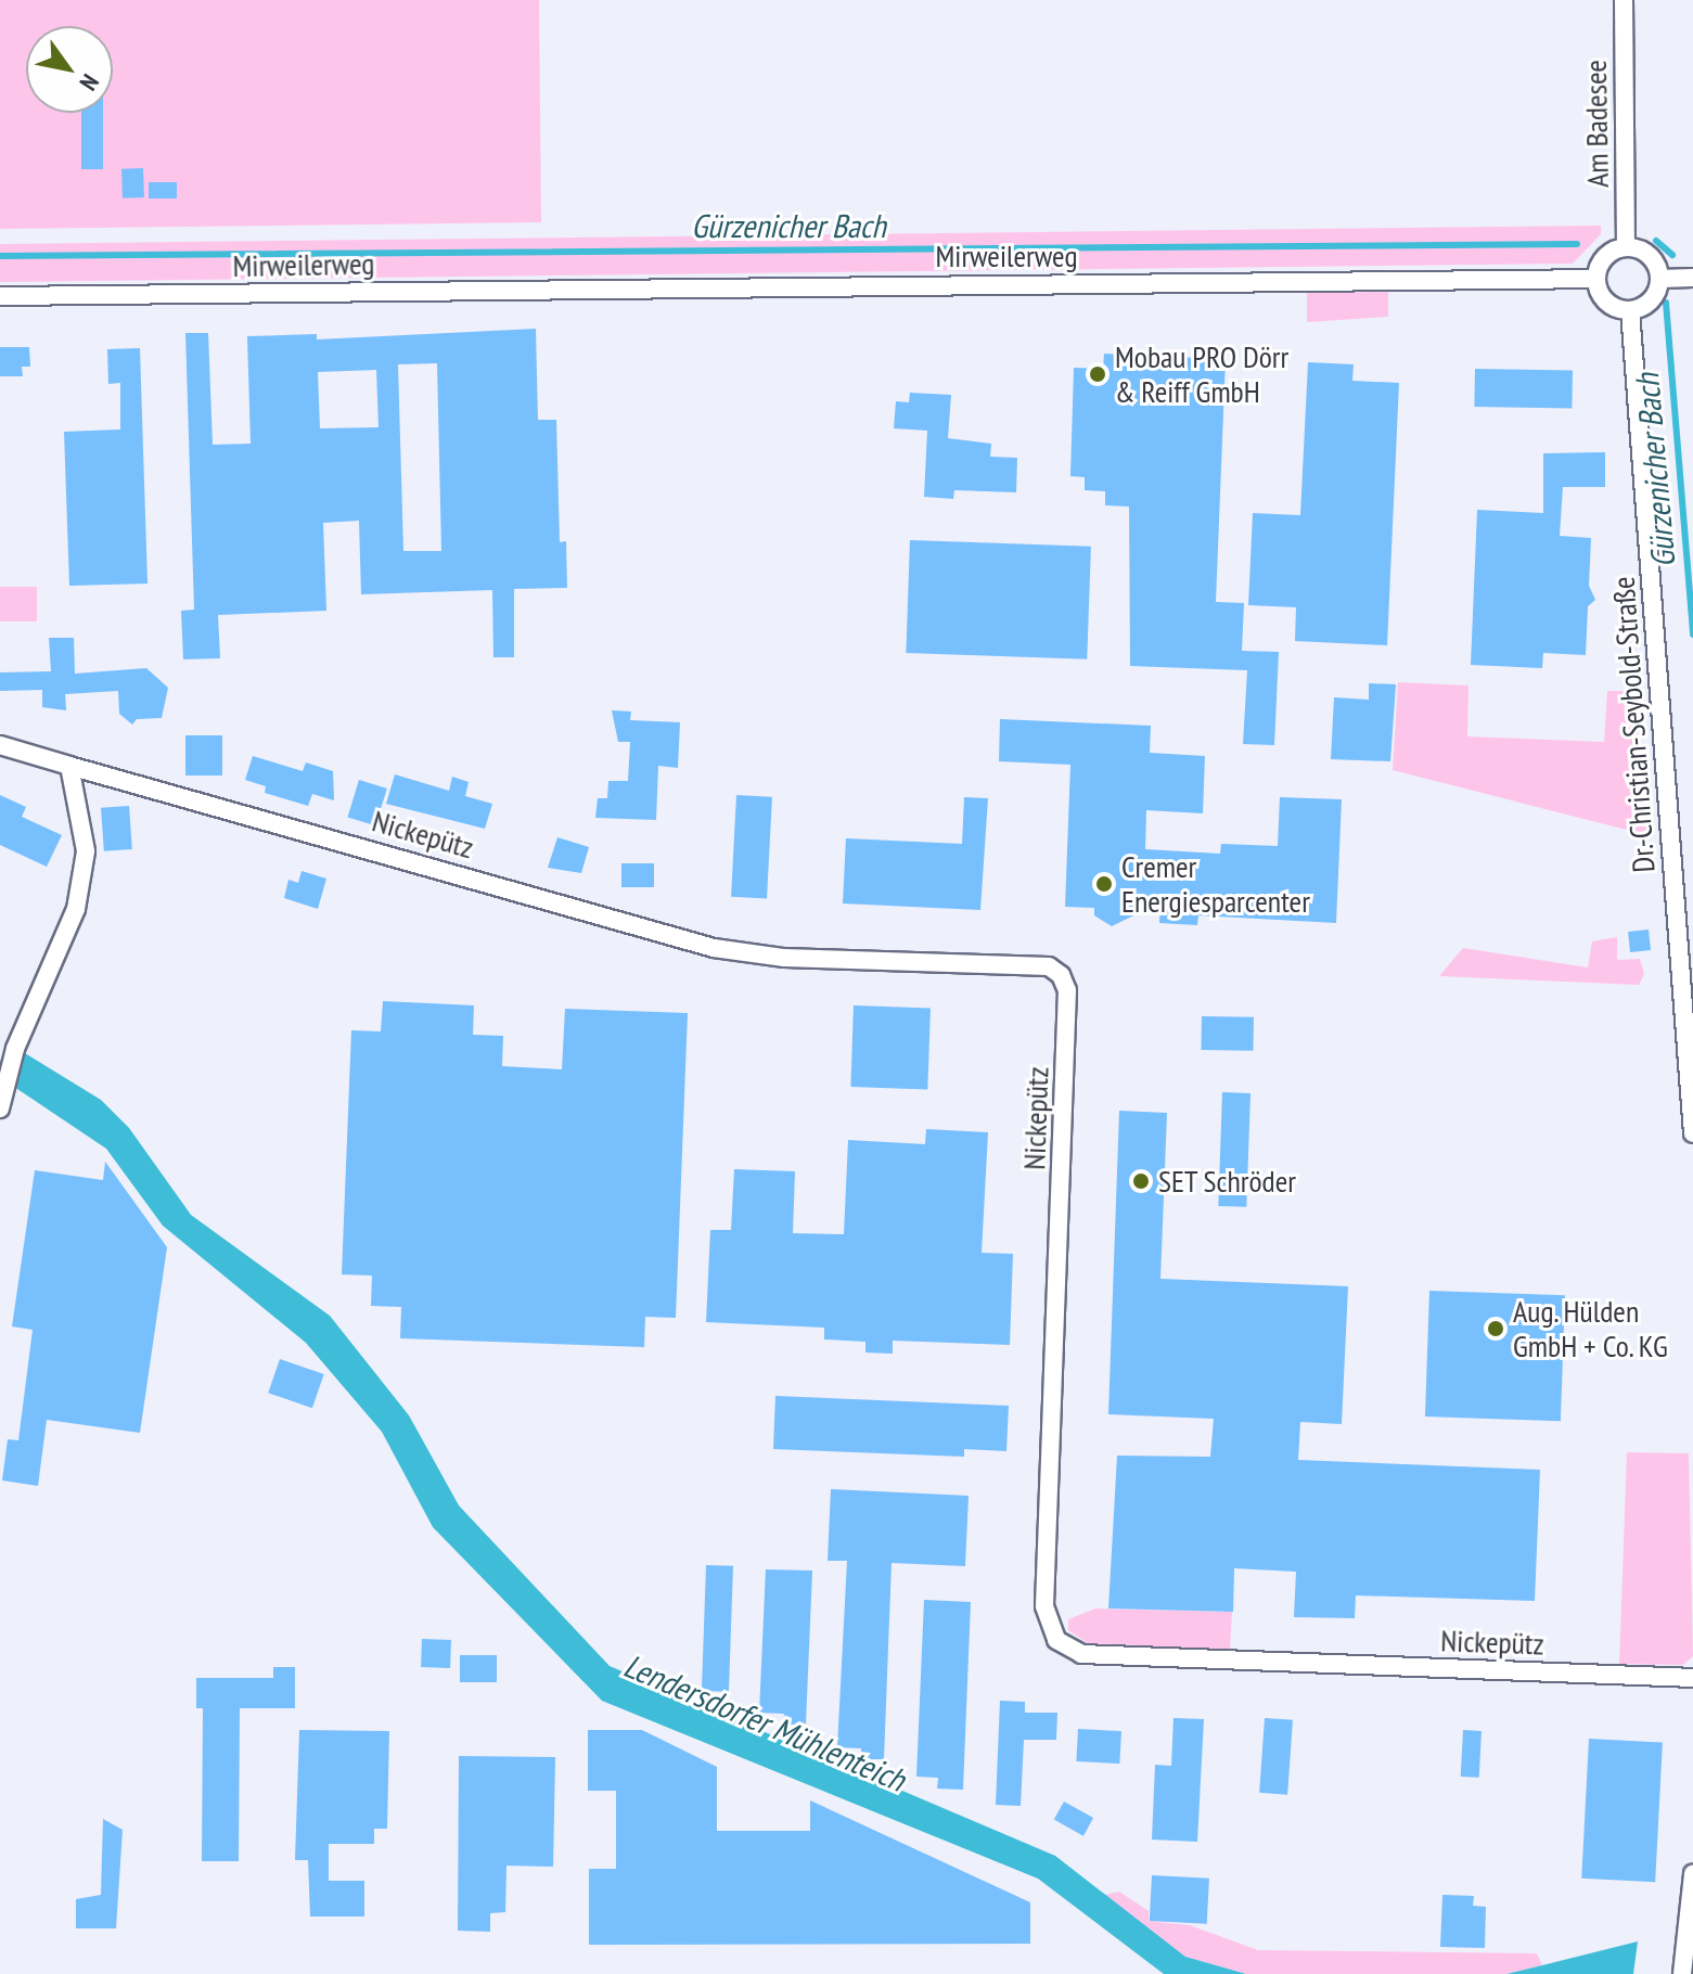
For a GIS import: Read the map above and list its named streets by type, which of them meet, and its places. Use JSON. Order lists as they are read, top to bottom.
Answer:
{
  "streets": {
    "street": [
      "Am Badesee",
      "Mirweilerweg",
      "Dr.-Christian-Seybold-Straße",
      "Nickepütz"
    ]
  },
  "crossings": [
    ["Am Badesee", "Mirweilerweg"],
    ["Am Badesee", "Dr.-Christian-Seybold-Straße"],
    ["Mirweilerweg", "Dr.-Christian-Seybold-Straße"]
  ],
  "water": ["Gürzenicher Bach", "Lendersdorfer Mühlenteich"],
  "places": [
    "Mobau PRO Dörr & Reiff GmbH",
    "Cremer Energiesparcenter",
    "SET Schröder",
    "Aug. Hülden GmbH + Co. KG"
  ],
  "north": "bottom right"
}
